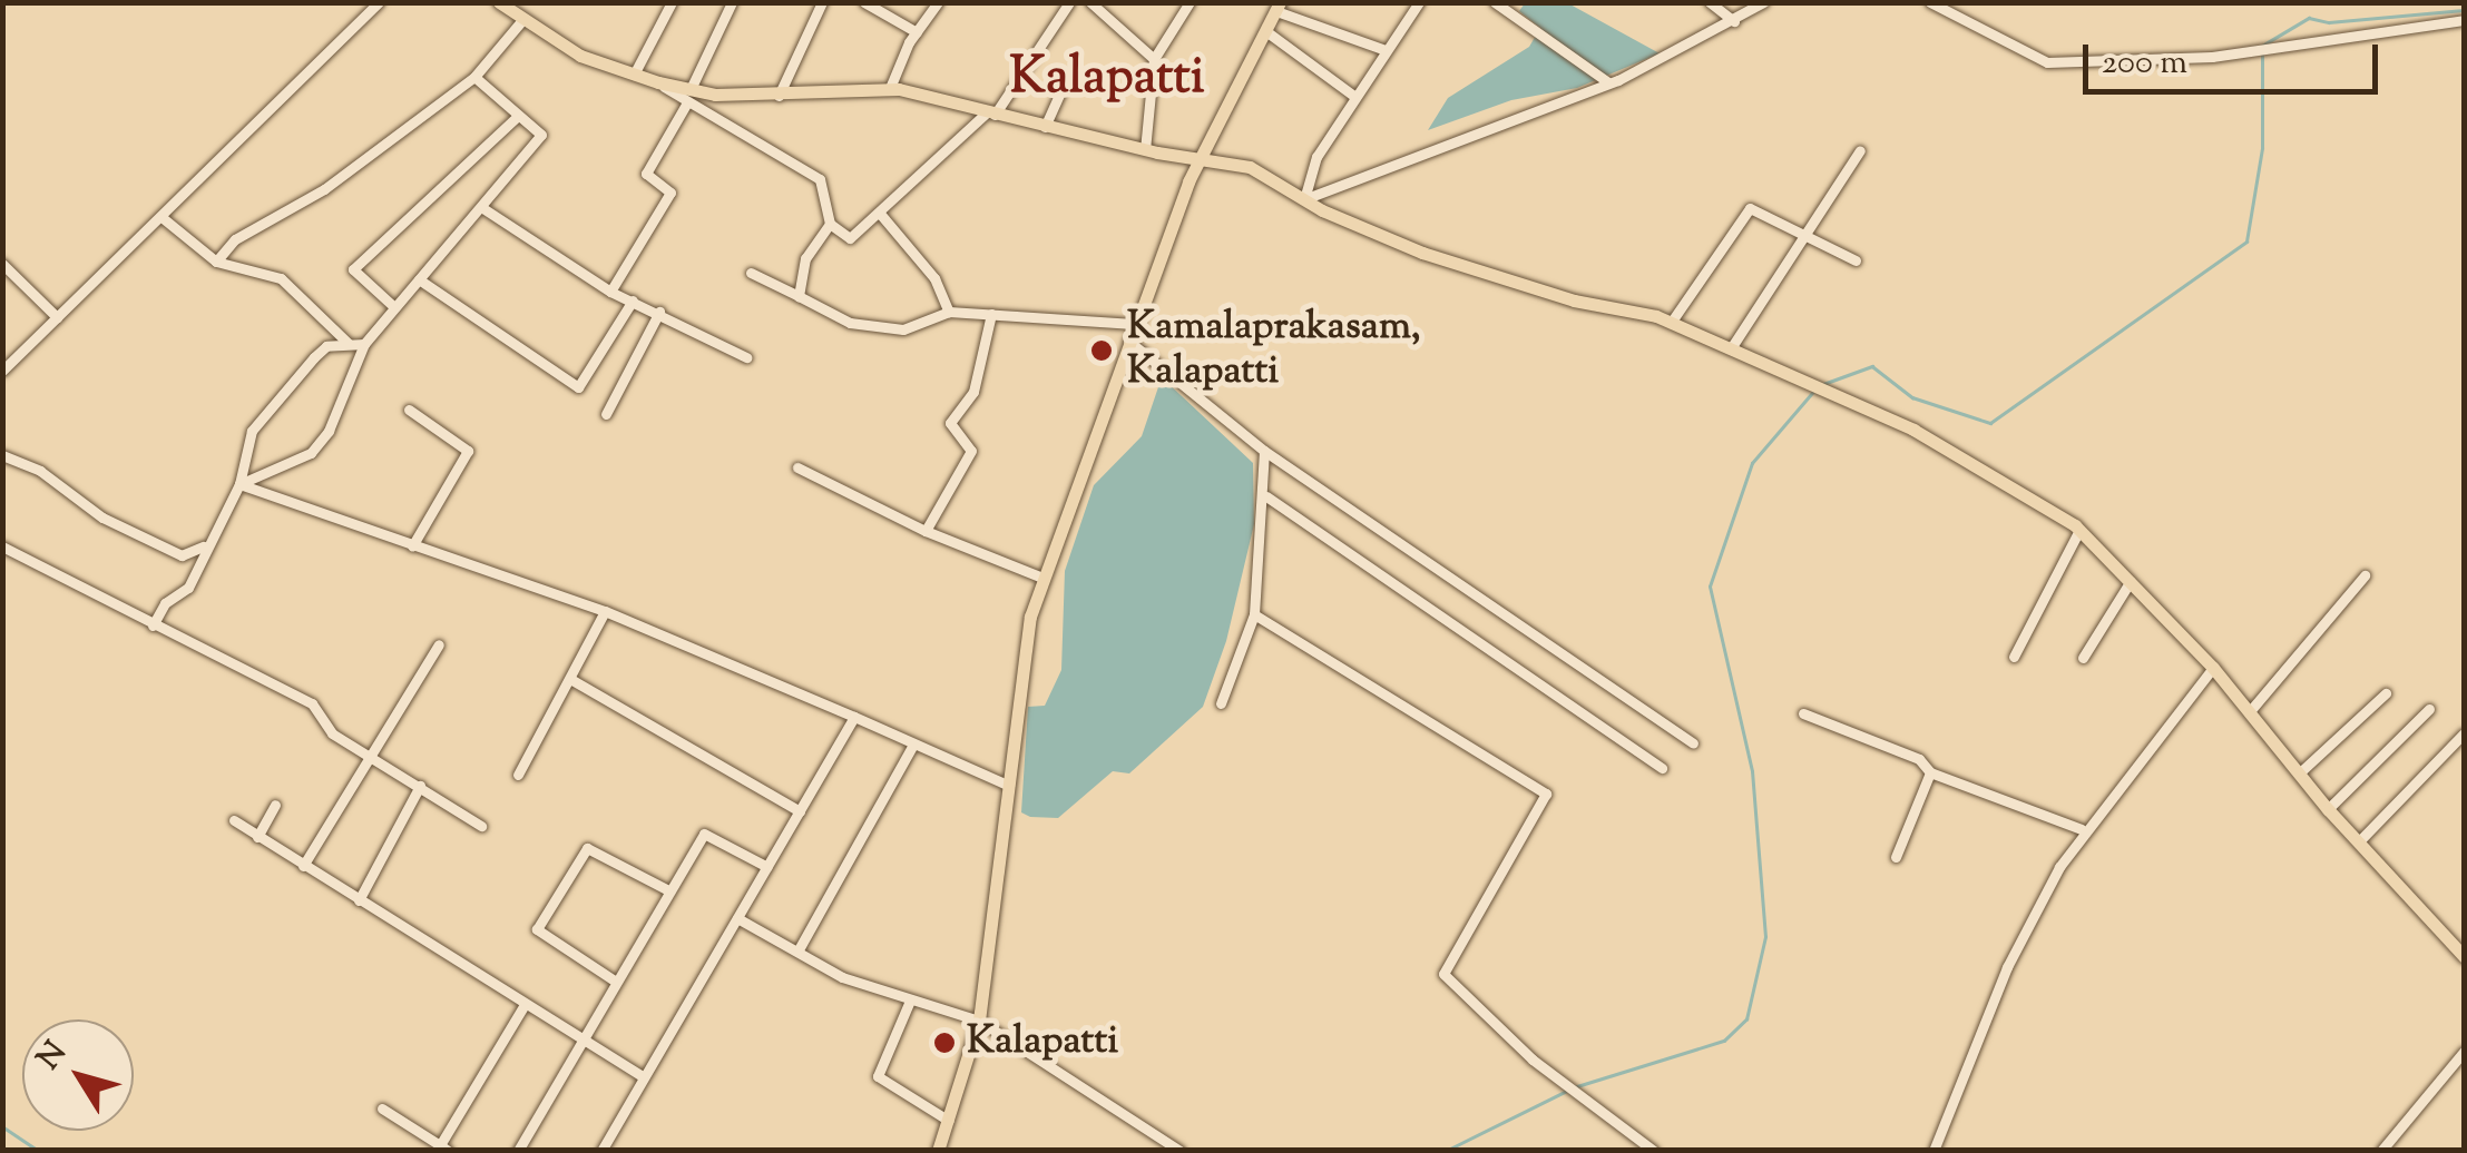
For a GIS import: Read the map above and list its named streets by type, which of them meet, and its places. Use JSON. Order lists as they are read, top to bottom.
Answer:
{
  "districts": ["Kalapatti"],
  "places": ["Kamalaprakasam, Kalapatti", "Kalapatti"],
  "scale_bar": "200 m",
  "north": "top left"
}
